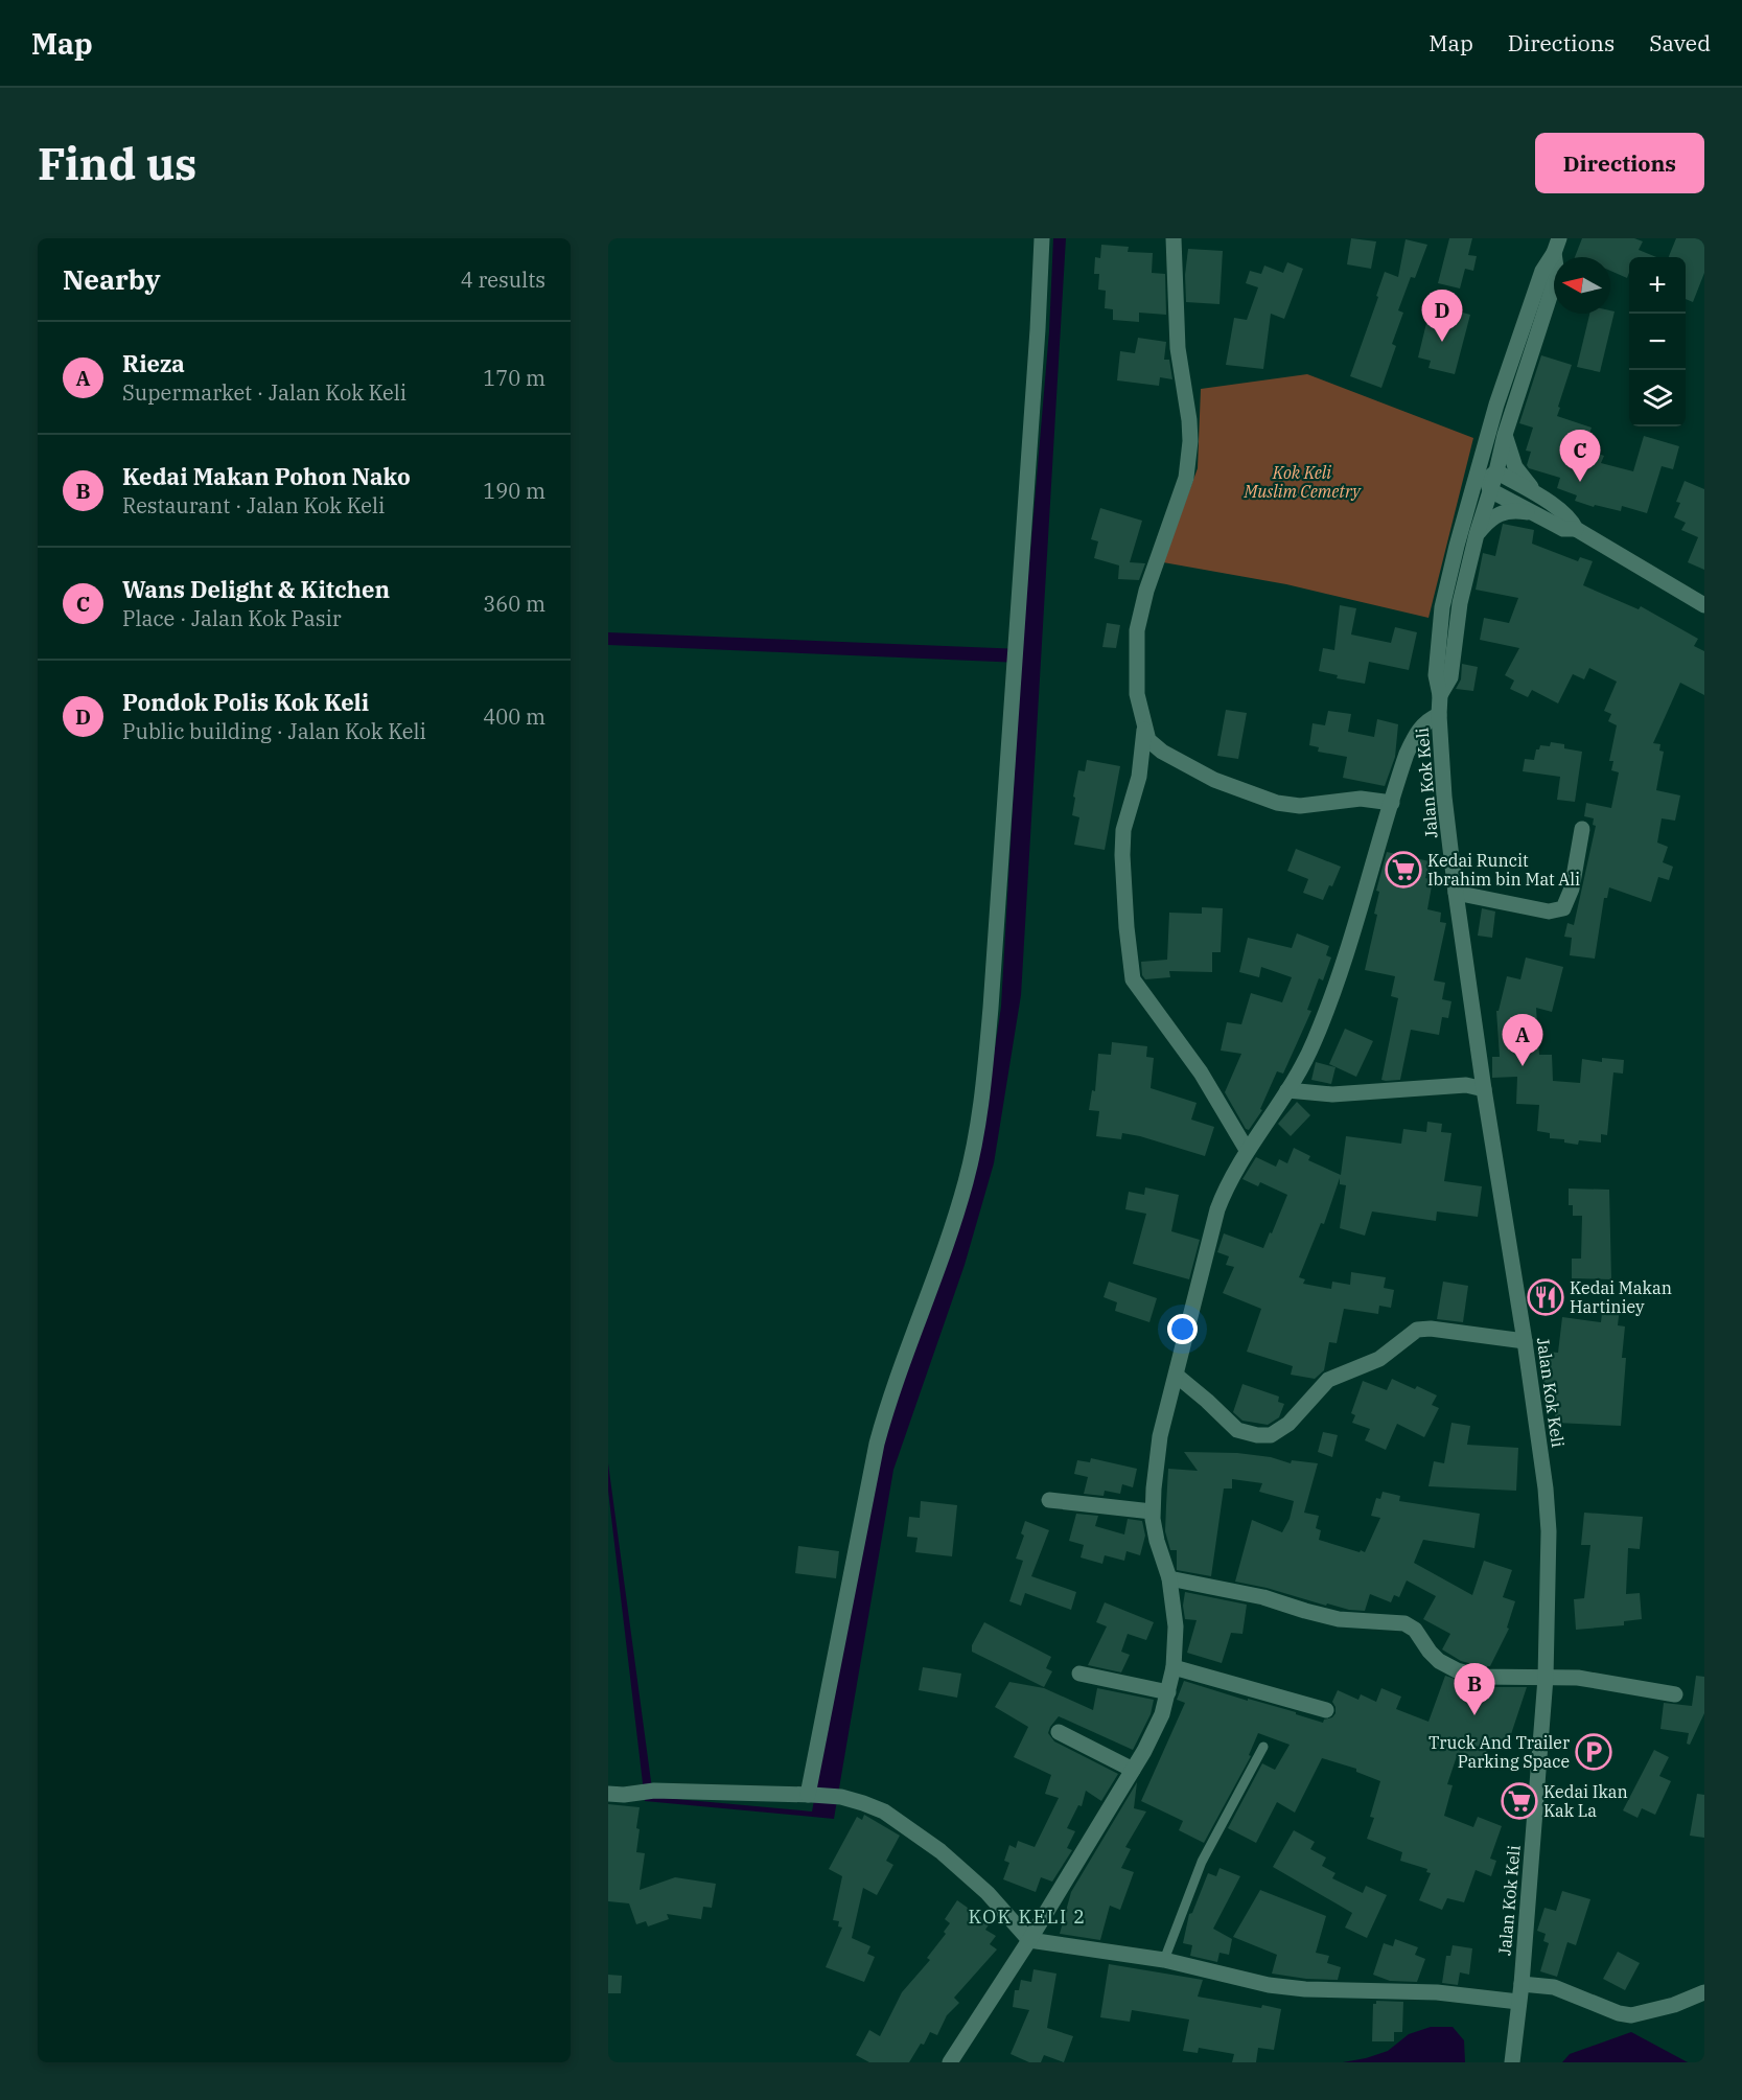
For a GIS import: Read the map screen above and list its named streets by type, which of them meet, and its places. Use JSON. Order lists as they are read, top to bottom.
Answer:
{
  "streets": {
    "street": ["Jalan Kok Keli"]
  },
  "districts": ["KOK KELI 2"],
  "parks": ["Kok Keli Muslim Cemetry"],
  "places": {
    "supermarket": ["Kedai Runcit Ibrahim bin Mat Ali", "Kedai Ikan Kak La"],
    "restaurant": ["Kedai Makan Hartiniey"],
    "parking": ["Truck And Trailer Parking Space"]
  },
  "north": "left",
  "page": {
    "header": "Map",
    "nav": ["Map", "Directions", "Saved"],
    "buttons": "Directions",
    "title": "Find us",
    "heading": ["Nearby", "4 results"],
    "map_buttons": ["+", "−"],
    "pins": [
      "D",
      "C",
      "A",
      "B"
    ],
    "list": [
      {
        "mark": "A",
        "name": "Rieza",
        "note": "Supermarket · Jalan Kok Keli",
        "value": "170 m"
      },
      {
        "mark": "B",
        "name": "Kedai Makan Pohon Nako",
        "note": "Restaurant · Jalan Kok Keli",
        "value": "190 m"
      },
      {
        "mark": "C",
        "name": "Wans Delight & Kitchen",
        "note": "Place · Jalan Kok Pasir",
        "value": "360 m"
      },
      {
        "mark": "D",
        "name": "Pondok Polis Kok Keli",
        "note": "Public building · Jalan Kok Keli",
        "value": "400 m"
      }
    ]
  }
}
